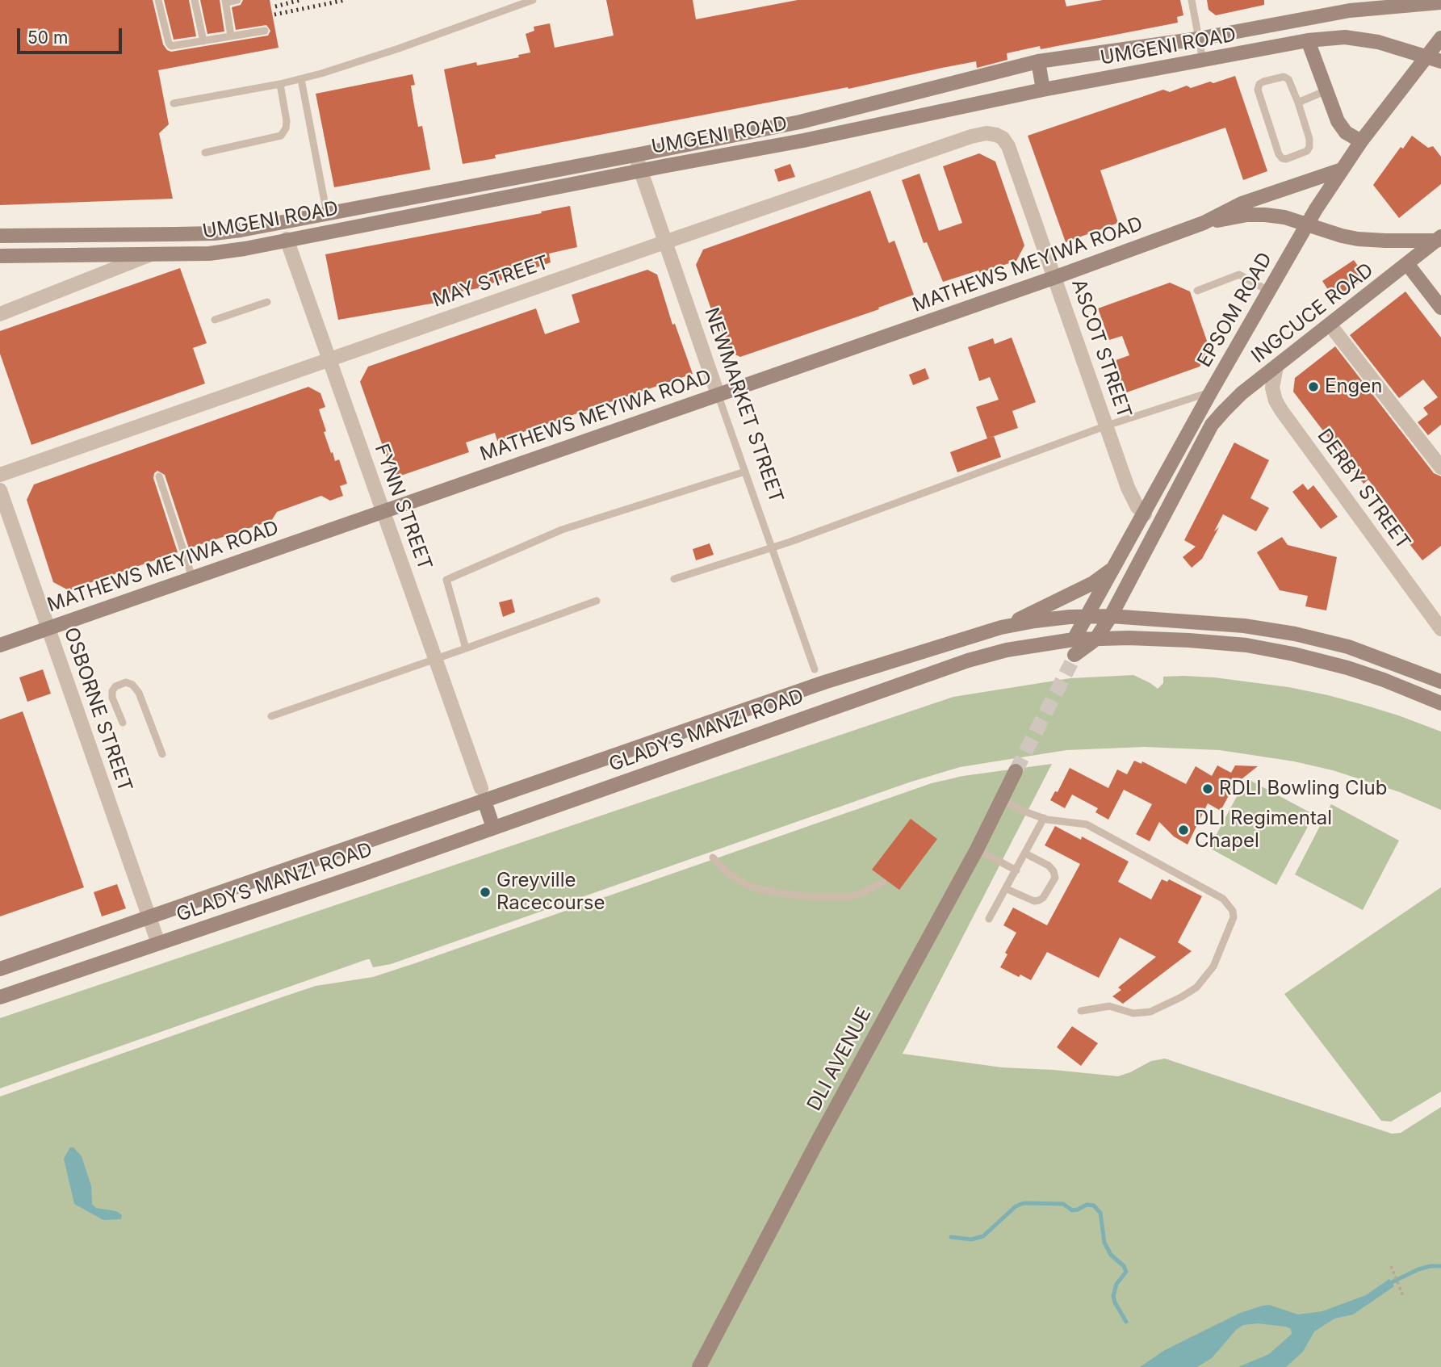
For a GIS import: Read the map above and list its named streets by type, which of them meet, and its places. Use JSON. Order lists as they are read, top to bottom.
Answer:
{
  "streets": {
    "main road": [
      "UMGENI ROAD",
      "MATHEWS MEYIWA ROAD",
      "EPSOM ROAD",
      "INGCUCE ROAD",
      "GLADYS MANZI ROAD",
      "DLI AVENUE"
    ],
    "street": [
      "MAY STREET",
      "ASCOT STREET",
      "NEWMARKET STREET",
      "DERBY STREET",
      "FYNN STREET",
      "OSBORNE STREET"
    ]
  },
  "crossings": [
    ["UMGENI ROAD", "EPSOM ROAD"],
    ["UMGENI ROAD", "NEWMARKET STREET"],
    ["UMGENI ROAD", "FYNN STREET"],
    ["MATHEWS MEYIWA ROAD", "EPSOM ROAD"],
    ["MATHEWS MEYIWA ROAD", "INGCUCE ROAD"],
    ["MATHEWS MEYIWA ROAD", "ASCOT STREET"],
    ["MATHEWS MEYIWA ROAD", "NEWMARKET STREET"],
    ["MATHEWS MEYIWA ROAD", "FYNN STREET"],
    ["MATHEWS MEYIWA ROAD", "OSBORNE STREET"],
    ["MAY STREET", "ASCOT STREET"],
    ["MAY STREET", "NEWMARKET STREET"],
    ["MAY STREET", "FYNN STREET"],
    ["EPSOM ROAD", "ASCOT STREET"],
    ["EPSOM ROAD", "GLADYS MANZI ROAD"],
    ["INGCUCE ROAD", "DERBY STREET"],
    ["INGCUCE ROAD", "GLADYS MANZI ROAD"],
    ["FYNN STREET", "GLADYS MANZI ROAD"],
    ["OSBORNE STREET", "GLADYS MANZI ROAD"]
  ],
  "places": [
    "Engen",
    "RDLI Bowling Club",
    "DLI Regimental Chapel",
    "Greyville Racecourse"
  ],
  "scale_bar": "50 m"
}
